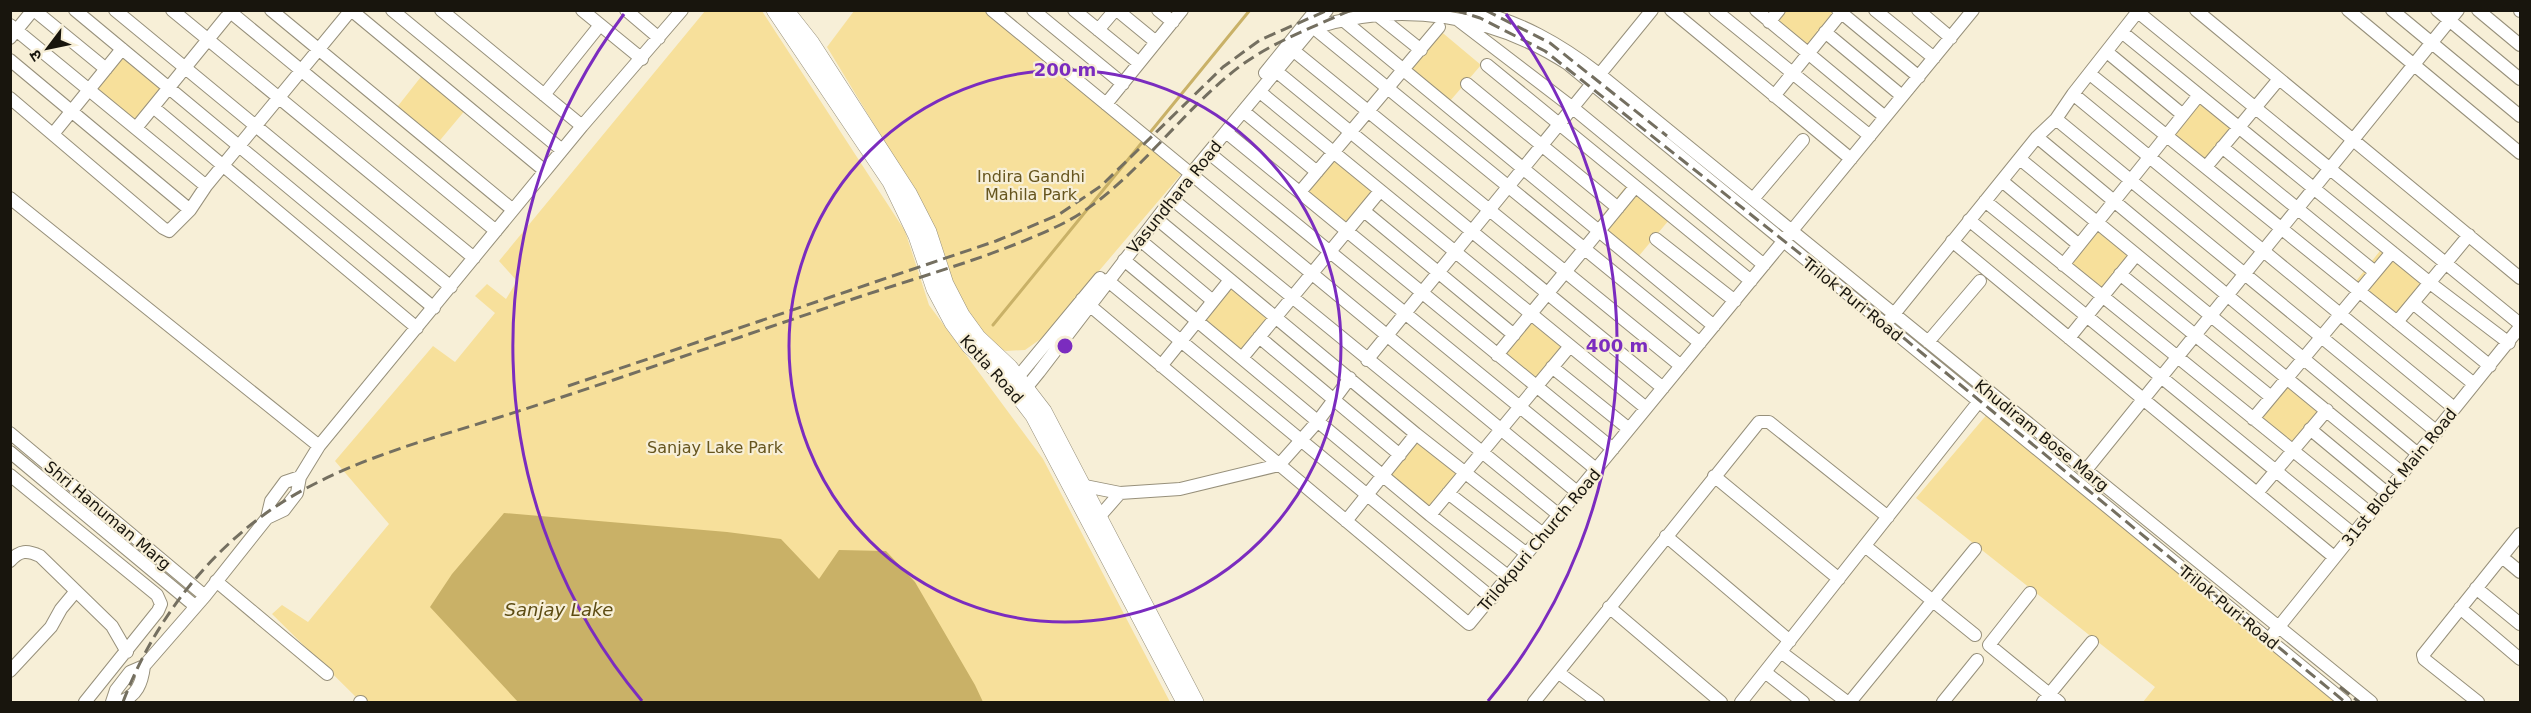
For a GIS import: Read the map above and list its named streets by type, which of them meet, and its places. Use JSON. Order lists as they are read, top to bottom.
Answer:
{
  "streets": {
    "main road": ["Kotla Road"],
    "street": [
      "Vasundhara Road",
      "Trilok Puri Road",
      "Khudiram Bose Marg",
      "31st Block Main Road",
      "Shri Hanuman Marg",
      "Trilokpuri Church Road"
    ]
  },
  "crossings": [
    ["Vasundhara Road", "Trilok Puri Road"],
    ["Vasundhara Road", "Kotla Road"],
    ["Vasundhara Road", "Trilokpuri Church Road"],
    ["Trilok Puri Road", "Khudiram Bose Marg"],
    ["Trilok Puri Road", "31st Block Main Road"],
    ["Trilok Puri Road", "Trilokpuri Church Road"],
    ["Khudiram Bose Marg", "31st Block Main Road"],
    ["Khudiram Bose Marg", "Trilokpuri Church Road"]
  ],
  "water": ["Sanjay Lake"],
  "parks": ["Indira Gandhi Mahila Park", "Sanjay Lake Park"],
  "north": "bottom left",
  "rings": ["200 m", "400 m"]
}
